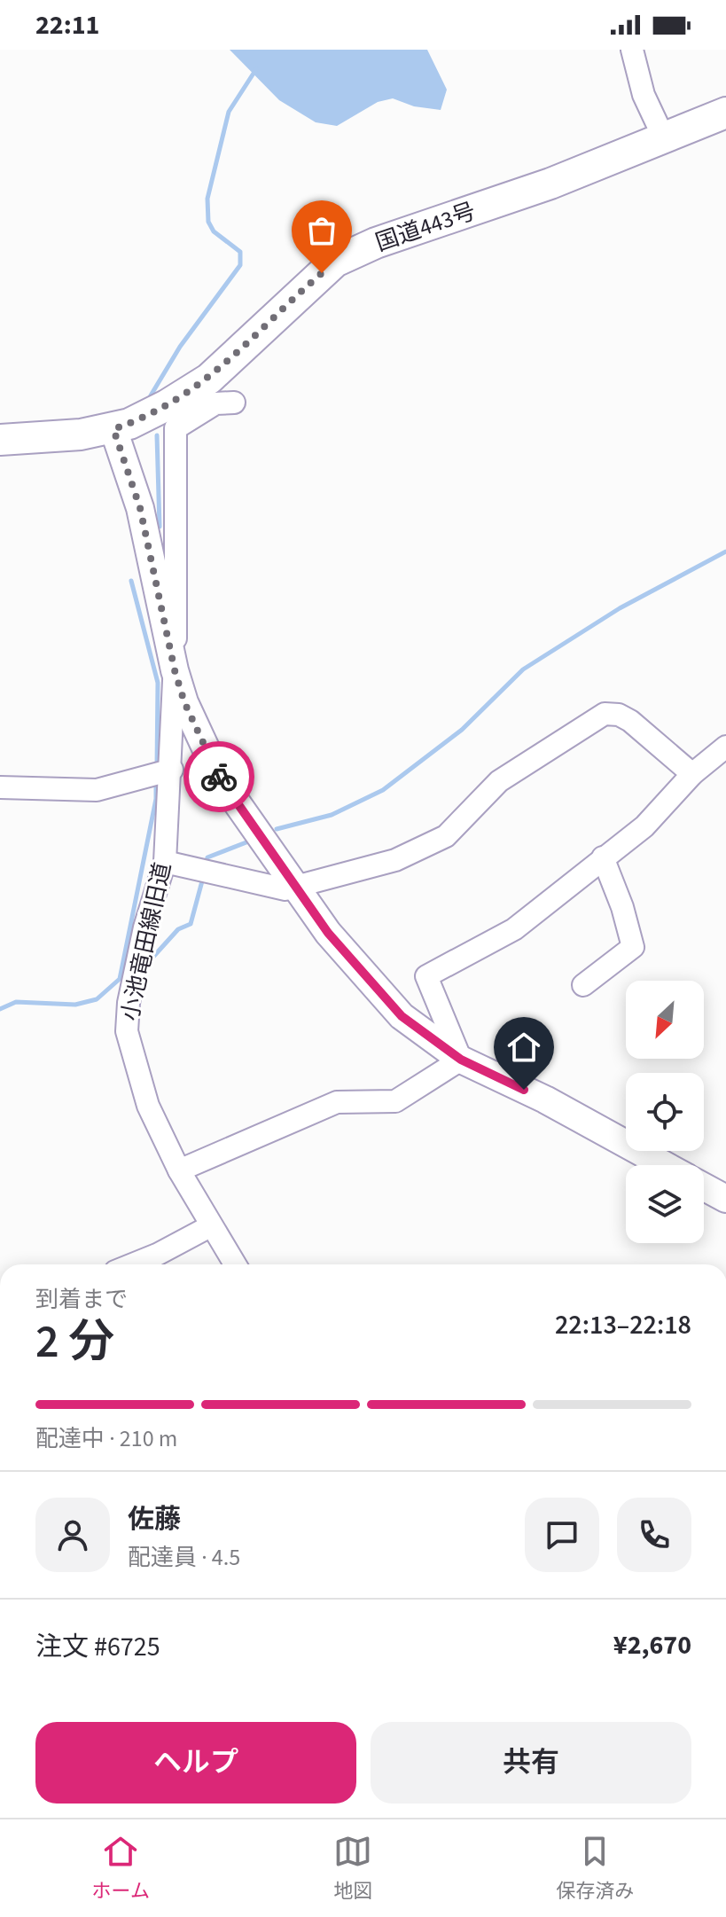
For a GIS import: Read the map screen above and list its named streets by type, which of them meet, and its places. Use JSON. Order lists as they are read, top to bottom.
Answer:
{
  "streets": {
    "highway": ["国道443号"],
    "street": ["小池竜田線旧道"]
  },
  "north": "bottom left",
  "page": {
    "status": "22:11",
    "heading": ["2 分", "到着まで", "22:13–22:18"],
    "panel": [
      "佐藤",
      "配達員 · 4.5",
      "注文 #6725",
      "¥2,670"
    ],
    "bar": "配達中 · 210 m",
    "buttons": ["ヘルプ", "共有"],
    "tabs": ["ホーム", "地図", "保存済み"]
  }
}
